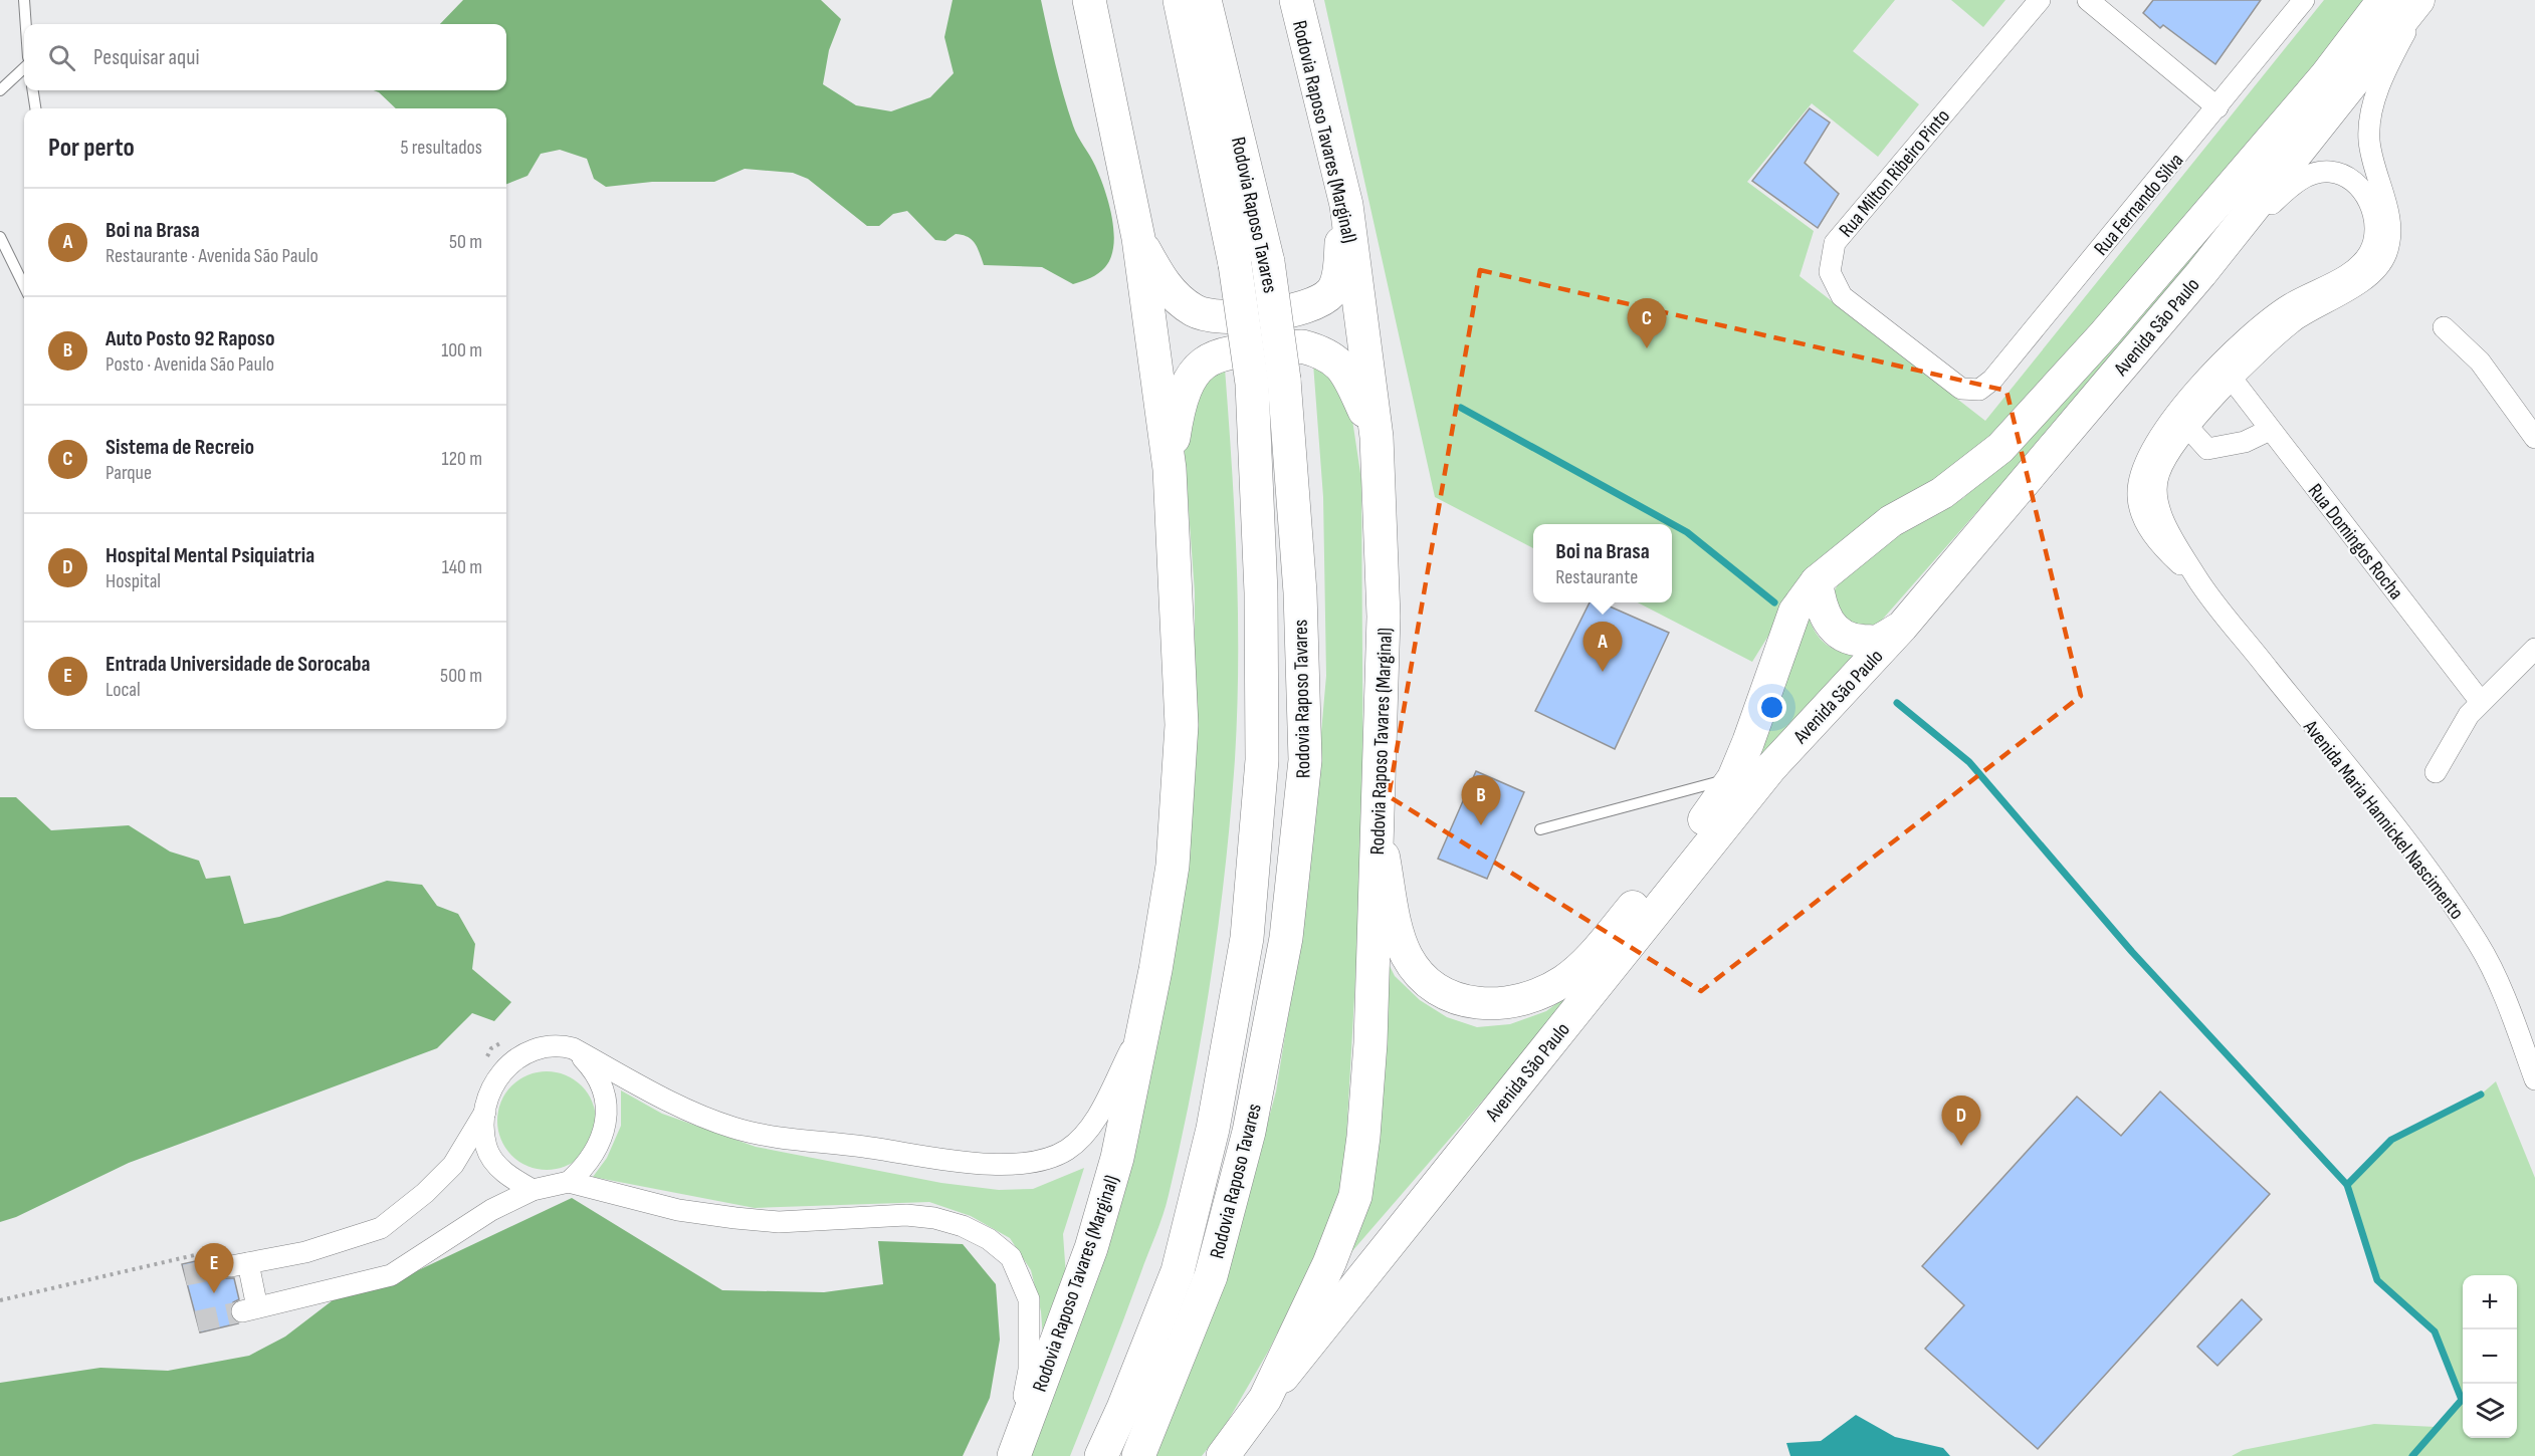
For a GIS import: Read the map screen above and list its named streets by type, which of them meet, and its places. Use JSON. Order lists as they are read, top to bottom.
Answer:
{
  "streets": {
    "highway": ["Rodovia Raposo Tavares (Marginal)", "Rodovia Raposo Tavares"],
    "main road": ["Avenida São Paulo"],
    "street": [
      "Rua Milton Ribeiro Pinto",
      "Rua Fernando Silva",
      "Rua Domingos Rocha",
      "Avenida Maria Hannickel Nascimento"
    ]
  },
  "crossings": [
    ["Rodovia Raposo Tavares (Marginal)", "Avenida São Paulo"],
    ["Rua Milton Ribeiro Pinto", "Rua Fernando Silva"],
    ["Avenida São Paulo", "Avenida Maria Hannickel Nascimento"],
    ["Rua Domingos Rocha", "Avenida Maria Hannickel Nascimento"]
  ],
  "page": {
    "search": "Pesquisar aqui",
    "heading": ["Por perto", "5 resultados"],
    "list": [
      {
        "mark": "A",
        "name": "Boi na Brasa",
        "note": "Restaurante · Avenida São Paulo",
        "value": "50 m"
      },
      {
        "mark": "B",
        "name": "Auto Posto 92 Raposo",
        "note": "Posto · Avenida São Paulo",
        "value": "100 m"
      },
      {
        "mark": "C",
        "name": "Sistema de Recreio",
        "note": "Parque",
        "value": "120 m"
      },
      {
        "mark": "D",
        "name": "Hospital Mental Psiquiatria",
        "note": "Hospital",
        "value": "140 m"
      },
      {
        "mark": "E",
        "name": "Entrada Universidade de Sorocaba",
        "note": "Local",
        "value": "500 m"
      }
    ],
    "pins": [
      "C",
      "A",
      "B",
      "D",
      "E"
    ],
    "popup": ["Boi na Brasa", "Restaurante"],
    "map_buttons": ["+", "−"]
  }
}
